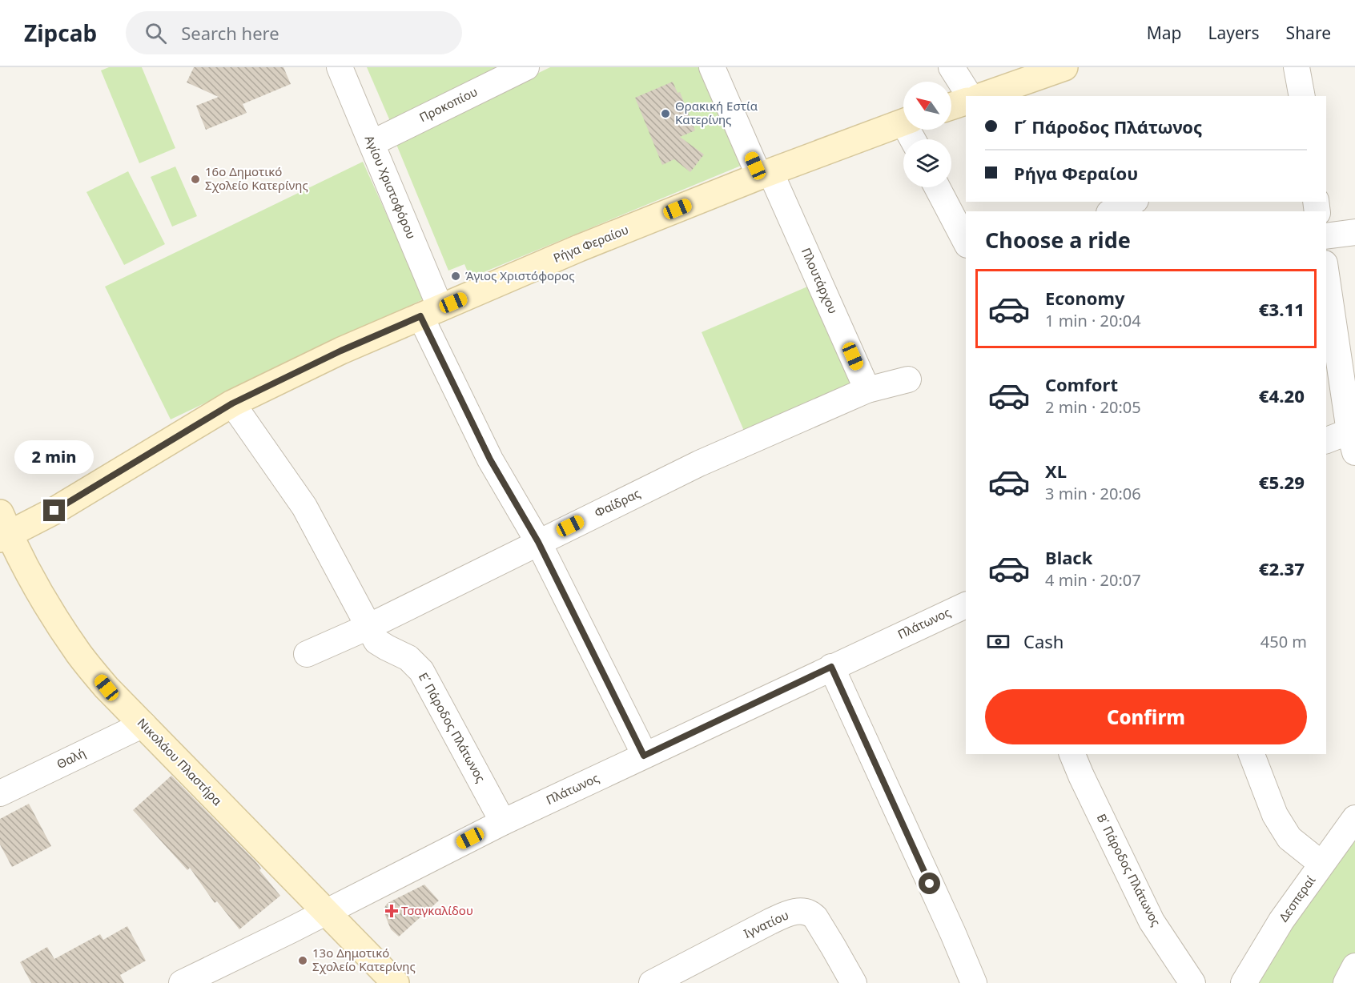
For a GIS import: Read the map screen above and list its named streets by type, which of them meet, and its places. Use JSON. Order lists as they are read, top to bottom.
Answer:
{
  "streets": {
    "street": [
      "Προκοπίου",
      "Αγίου Χριστοφόρου",
      "Ρήγα Φεραίου",
      "Πλουτάρχου",
      "Φαίδρας",
      "Πλάτωνος",
      "Ε΄ Πάροδος Πλάτωνος",
      "Θαλή",
      "Νικολάου Πλαστήρα",
      "Β΄ Πάροδος Πλάτωνος",
      "Δεσπεραί",
      "Ιγνατίου"
    ]
  },
  "crossings": [
    ["Προκοπίου", "Αγίου Χριστοφόρου"],
    ["Αγίου Χριστοφόρου", "Ρήγα Φεραίου"],
    ["Αγίου Χριστοφόρου", "Φαίδρας"],
    ["Αγίου Χριστοφόρου", "Πλάτωνος"],
    ["Ρήγα Φεραίου", "Πλουτάρχου"],
    ["Ρήγα Φεραίου", "Ε΄ Πάροδος Πλάτωνος"],
    ["Ρήγα Φεραίου", "Νικολάου Πλαστήρα"],
    ["Πλουτάρχου", "Φαίδρας"],
    ["Φαίδρας", "Ε΄ Πάροδος Πλάτωνος"],
    ["Πλάτωνος", "Ε΄ Πάροδος Πλάτωνος"],
    ["Πλάτωνος", "Νικολάου Πλαστήρα"],
    ["Θαλή", "Νικολάου Πλαστήρα"]
  ],
  "places": {
    "other": [
      "Θρακική Εστία Κατερίνης",
      "16ο Δημοτικό Σχολείο Κατερίνης",
      "Άγιος Χριστόφορος",
      "13ο Δημοτικό Σχολείο Κατερίνης"
    ],
    "health": ["Τσαγκαλίδου"]
  },
  "north": "top left",
  "page": {
    "header": "Zipcab",
    "search": "Search here",
    "nav": ["Map", "Layers", "Share"],
    "banner": ["Γ΄ Πάροδος Πλάτωνος", "Ρήγα Φεραίου"],
    "heading": "Choose a ride",
    "list": [
      {
        "name": "Economy",
        "note": "1 min · 20:04",
        "value": "€3.11"
      },
      {
        "name": "Comfort",
        "note": "2 min · 20:05",
        "value": "€4.20"
      },
      {
        "name": "XL",
        "note": "3 min · 20:06",
        "value": "€5.29"
      },
      {
        "name": "Black",
        "note": "4 min · 20:07",
        "value": "€2.37"
      }
    ],
    "bubble": "2 min",
    "pay": ["Cash", "450 m"],
    "buttons": "Confirm"
  }
}
